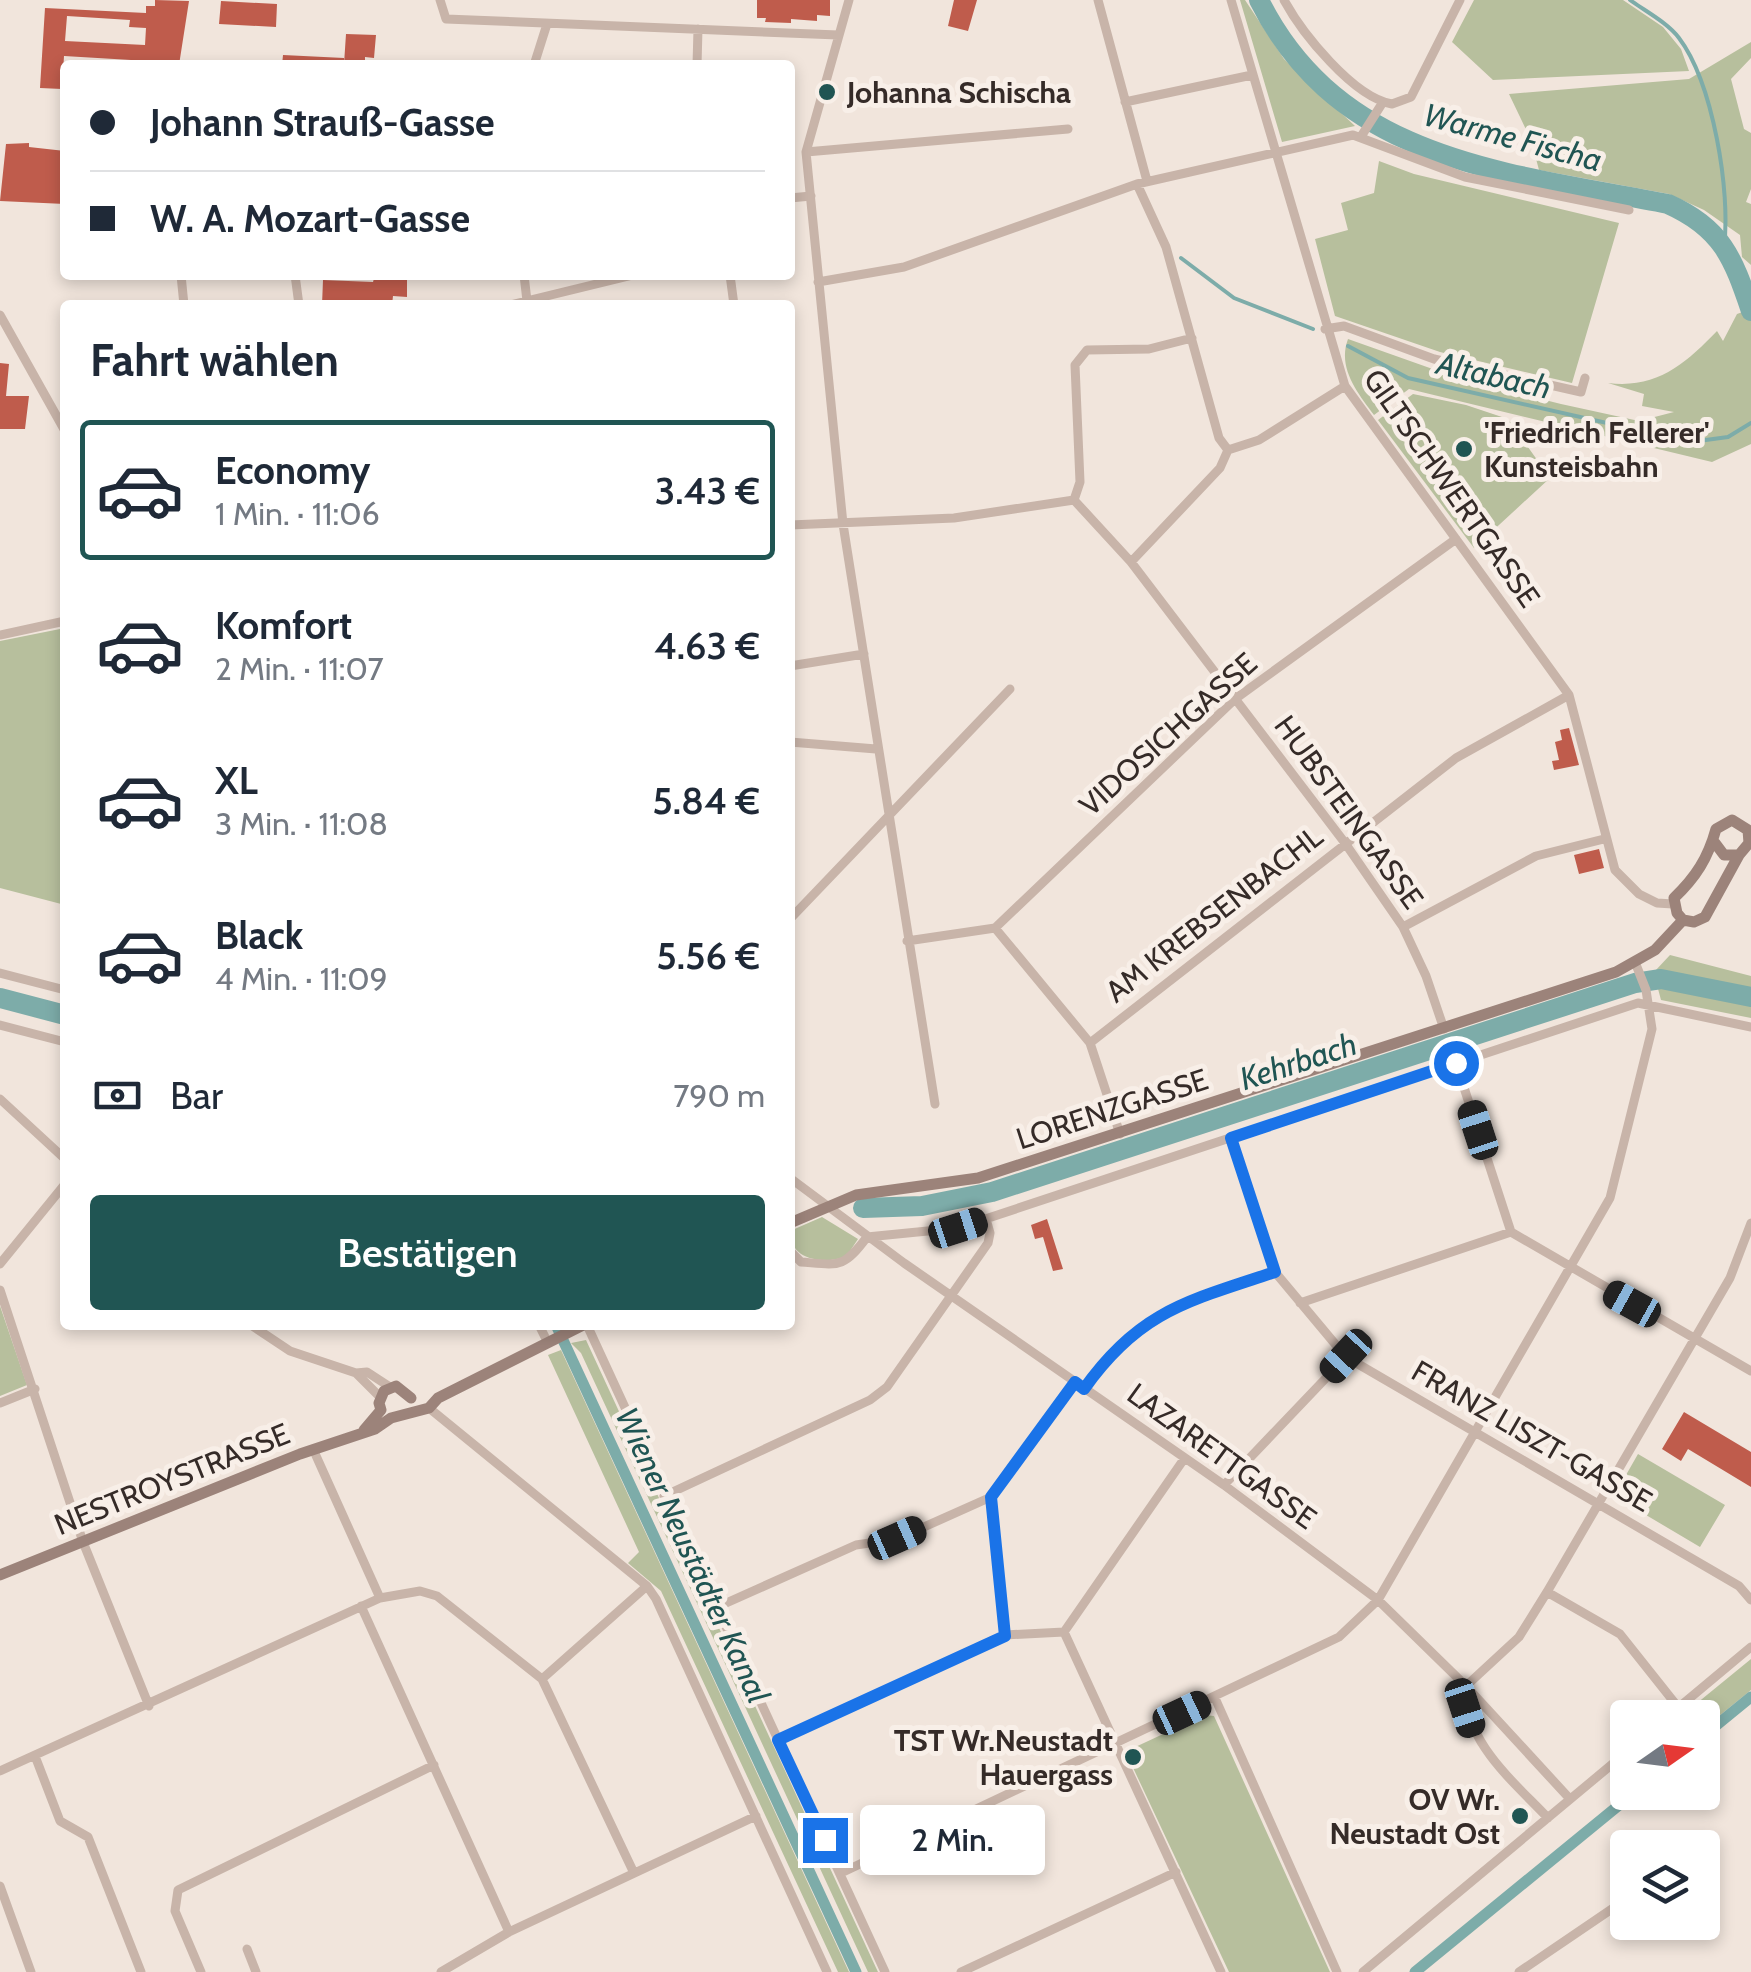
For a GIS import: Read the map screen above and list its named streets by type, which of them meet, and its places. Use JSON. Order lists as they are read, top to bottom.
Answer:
{
  "streets": {
    "street": [
      "GILTSCHWERTGASSE",
      "VIDOSICHGASSE",
      "HUBSTEINGASSE",
      "AM KREBSENBACHL",
      "LORENZGASSE",
      "FRANZ LISZT-GASSE",
      "LAZARETTGASSE",
      "NESTROYSTRASSE"
    ]
  },
  "crossings": [
    ["GILTSCHWERTGASSE", "VIDOSICHGASSE"],
    ["GILTSCHWERTGASSE", "AM KREBSENBACHL"],
    ["VIDOSICHGASSE", "HUBSTEINGASSE"],
    ["HUBSTEINGASSE", "AM KREBSENBACHL"],
    ["HUBSTEINGASSE", "LORENZGASSE"],
    ["LORENZGASSE", "LAZARETTGASSE"]
  ],
  "water": [
    "Warme Fischa",
    "Altabach",
    "Kehrbach",
    "Wiener Neustädter Kanal"
  ],
  "places": [
    "Johanna Schischa",
    "'Friedrich Fellerer' Kunsteisbahn",
    "TST Wr.Neustadt Hauergass",
    "OV Wr. Neustadt Ost"
  ],
  "north": "right",
  "page": {
    "banner": ["Johann Strauß-Gasse", "W. A. Mozart-Gasse"],
    "heading": "Fahrt wählen",
    "list": [
      {
        "name": "Economy",
        "note": "1 Min. · 11:06",
        "value": "3.43 €"
      },
      {
        "name": "Komfort",
        "note": "2 Min. · 11:07",
        "value": "4.63 €"
      },
      {
        "name": "XL",
        "note": "3 Min. · 11:08",
        "value": "5.84 €"
      },
      {
        "name": "Black",
        "note": "4 Min. · 11:09",
        "value": "5.56 €"
      }
    ],
    "pay": ["Bar", "790 m"],
    "buttons": "Bestätigen",
    "bubble": "2 Min."
  }
}
